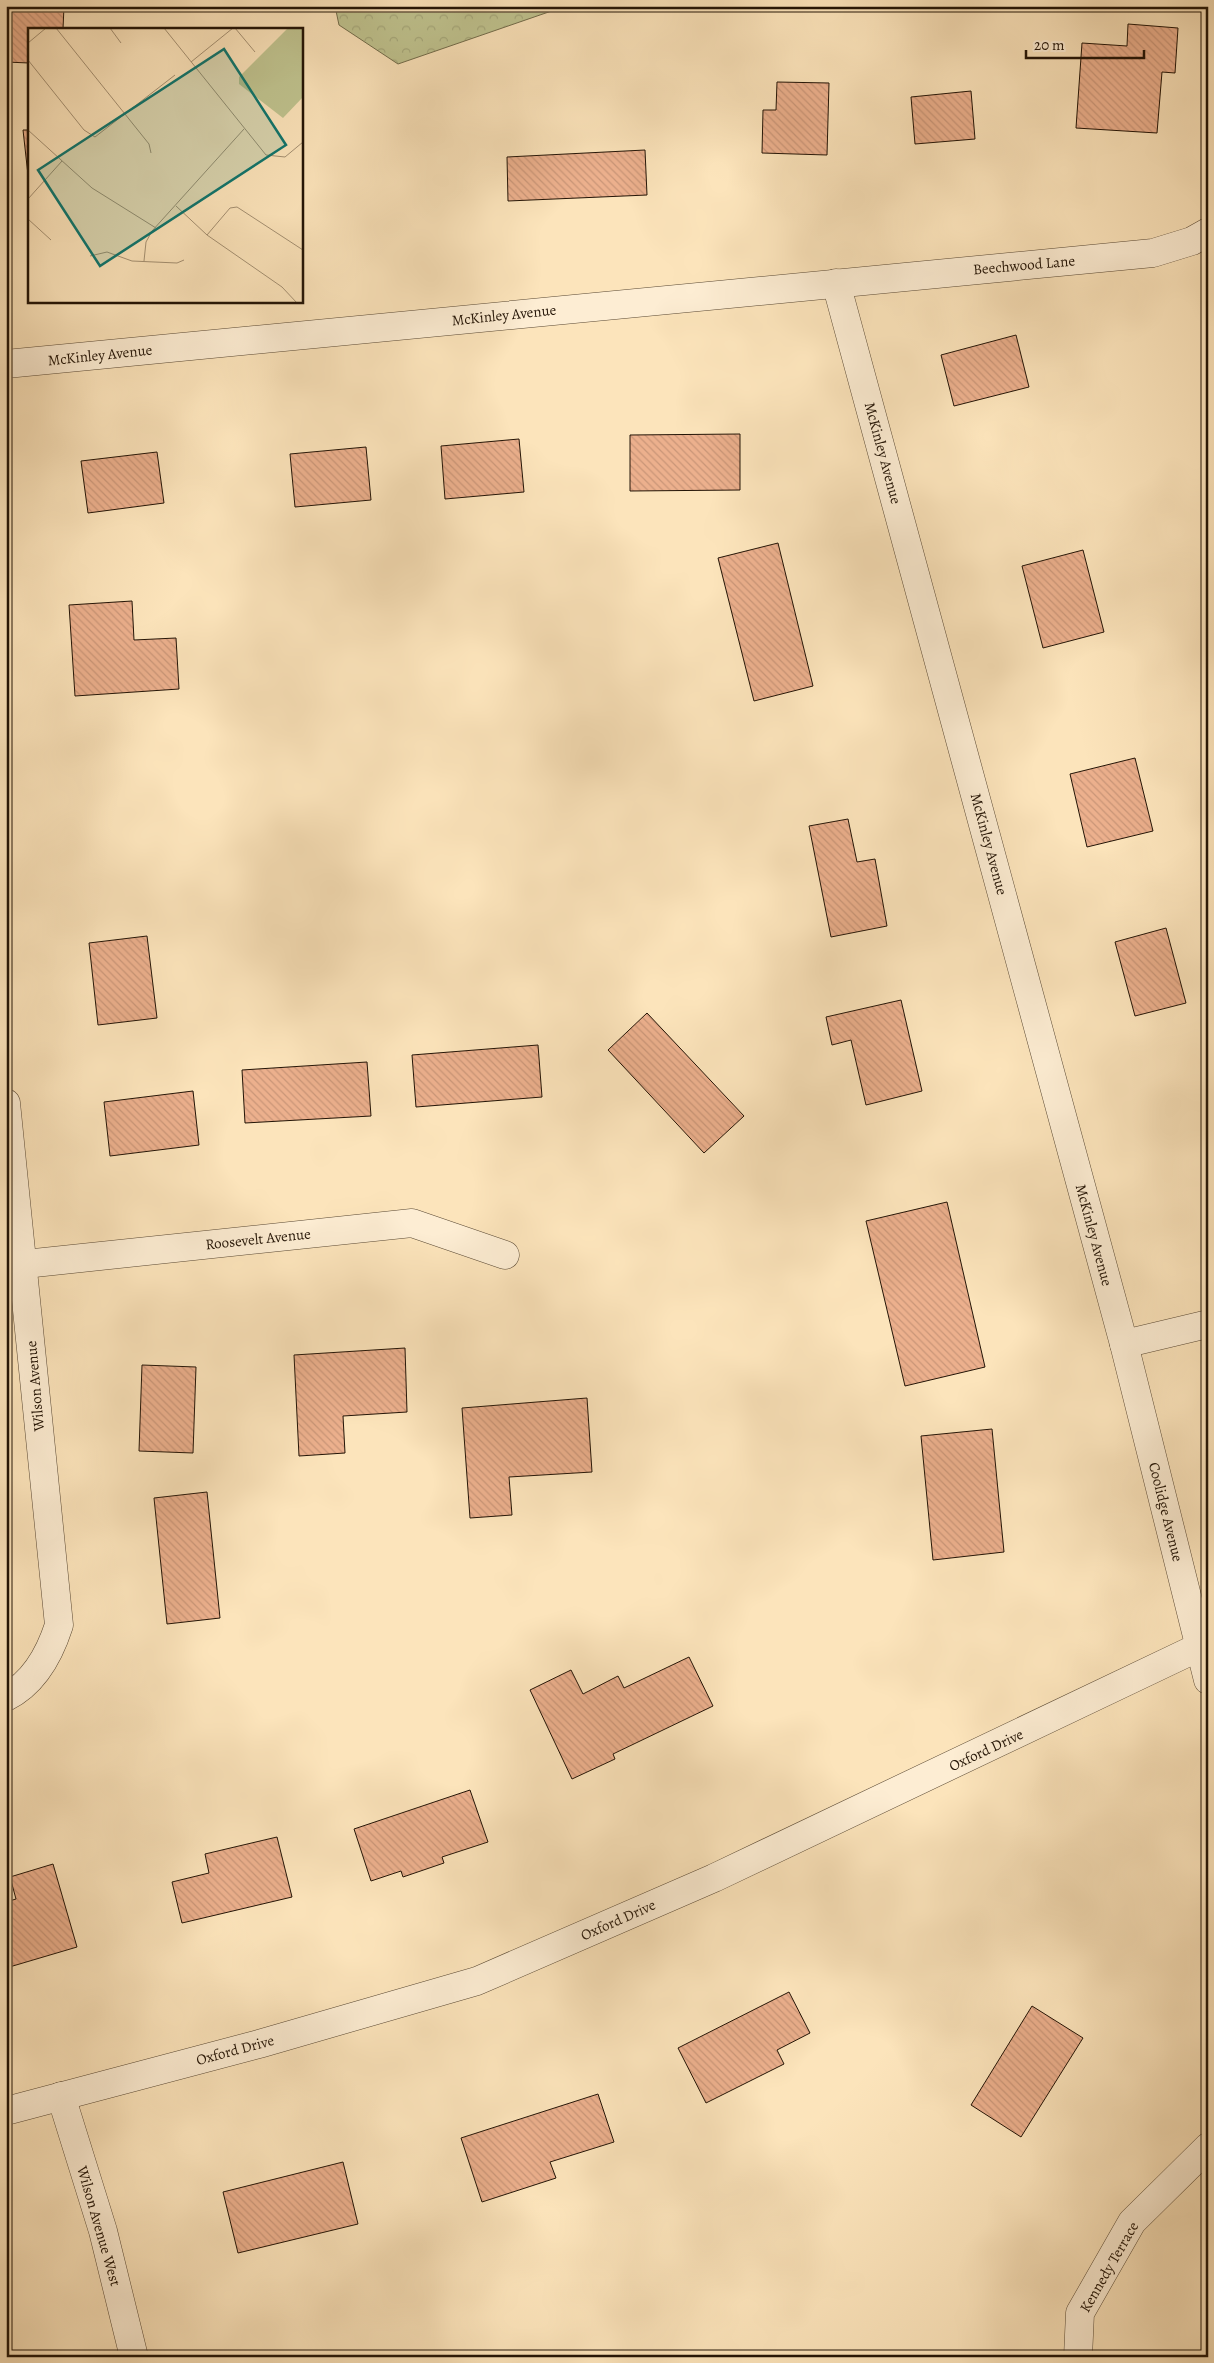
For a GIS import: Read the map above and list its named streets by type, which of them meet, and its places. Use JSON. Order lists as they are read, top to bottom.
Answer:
{
  "streets": {
    "street": [
      "Beechwood Lane",
      "McKinley Avenue",
      "Roosevelt Avenue",
      "Wilson Avenue",
      "Coolidge Avenue",
      "Oxford Drive",
      "Wilson Avenue West",
      "Kennedy Terrace"
    ]
  },
  "crossings": [
    ["Beechwood Lane", "McKinley Avenue"],
    ["McKinley Avenue", "Coolidge Avenue"],
    ["Roosevelt Avenue", "Wilson Avenue"],
    ["Coolidge Avenue", "Oxford Drive"],
    ["Oxford Drive", "Wilson Avenue West"]
  ],
  "scale_bar": "20 m"
}
